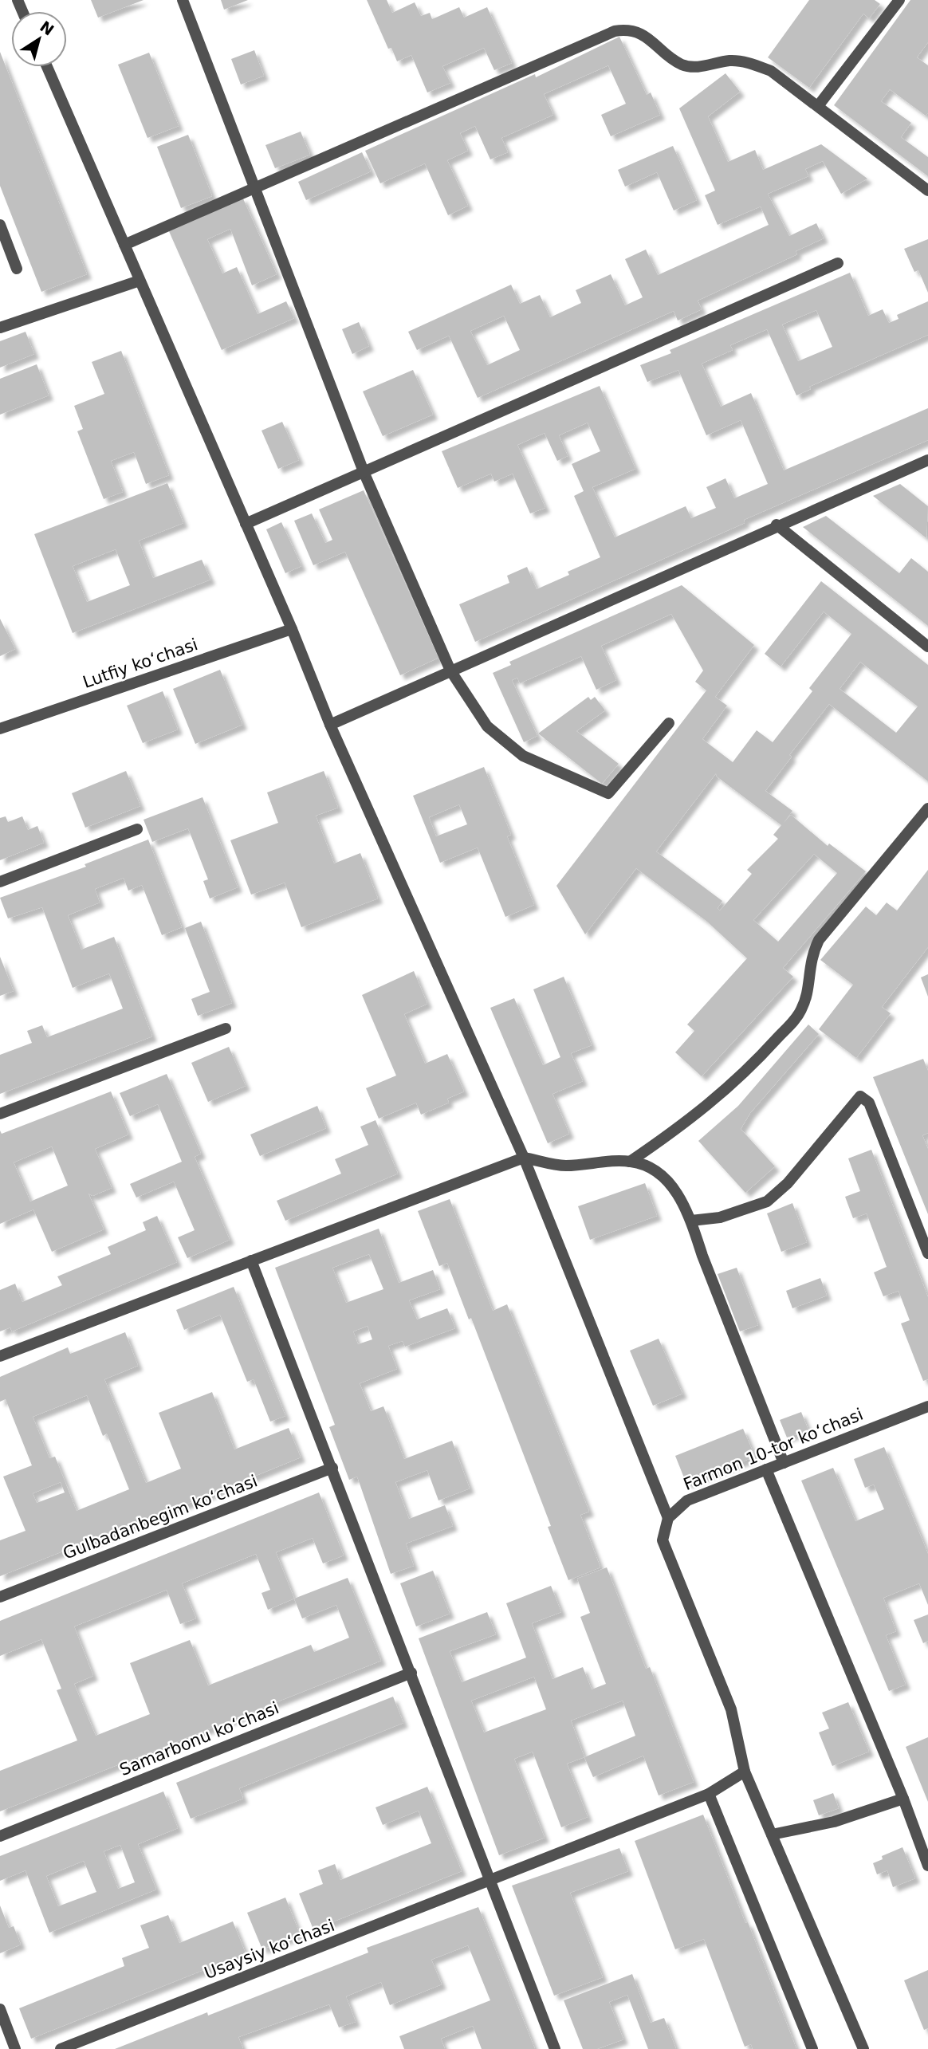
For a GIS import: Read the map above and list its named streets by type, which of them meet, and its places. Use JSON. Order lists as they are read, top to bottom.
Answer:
{
  "streets": {
    "street": [
      "Lutfiy koʻchasi",
      "Farmon 10-tor koʻchasi",
      "Gulbadanbegim koʻchasi",
      "Samarbonu koʻchasi",
      "Usaysiy koʻchasi"
    ]
  },
  "north": "top right"
}
